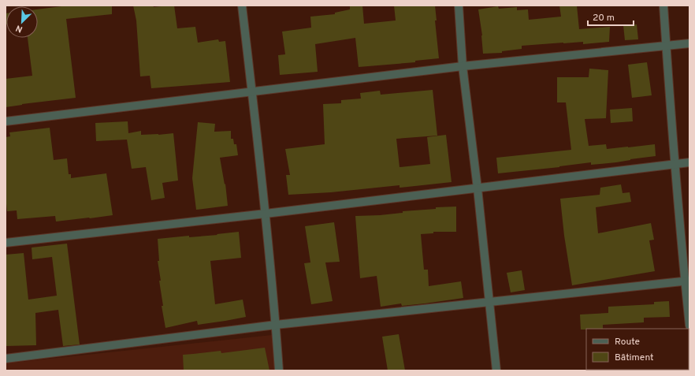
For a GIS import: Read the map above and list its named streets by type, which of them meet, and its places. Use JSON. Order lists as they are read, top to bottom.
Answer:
{
  "legend": ["Route", "Bâtiment"],
  "scale_bar": "20 m",
  "north": "bottom left"
}
